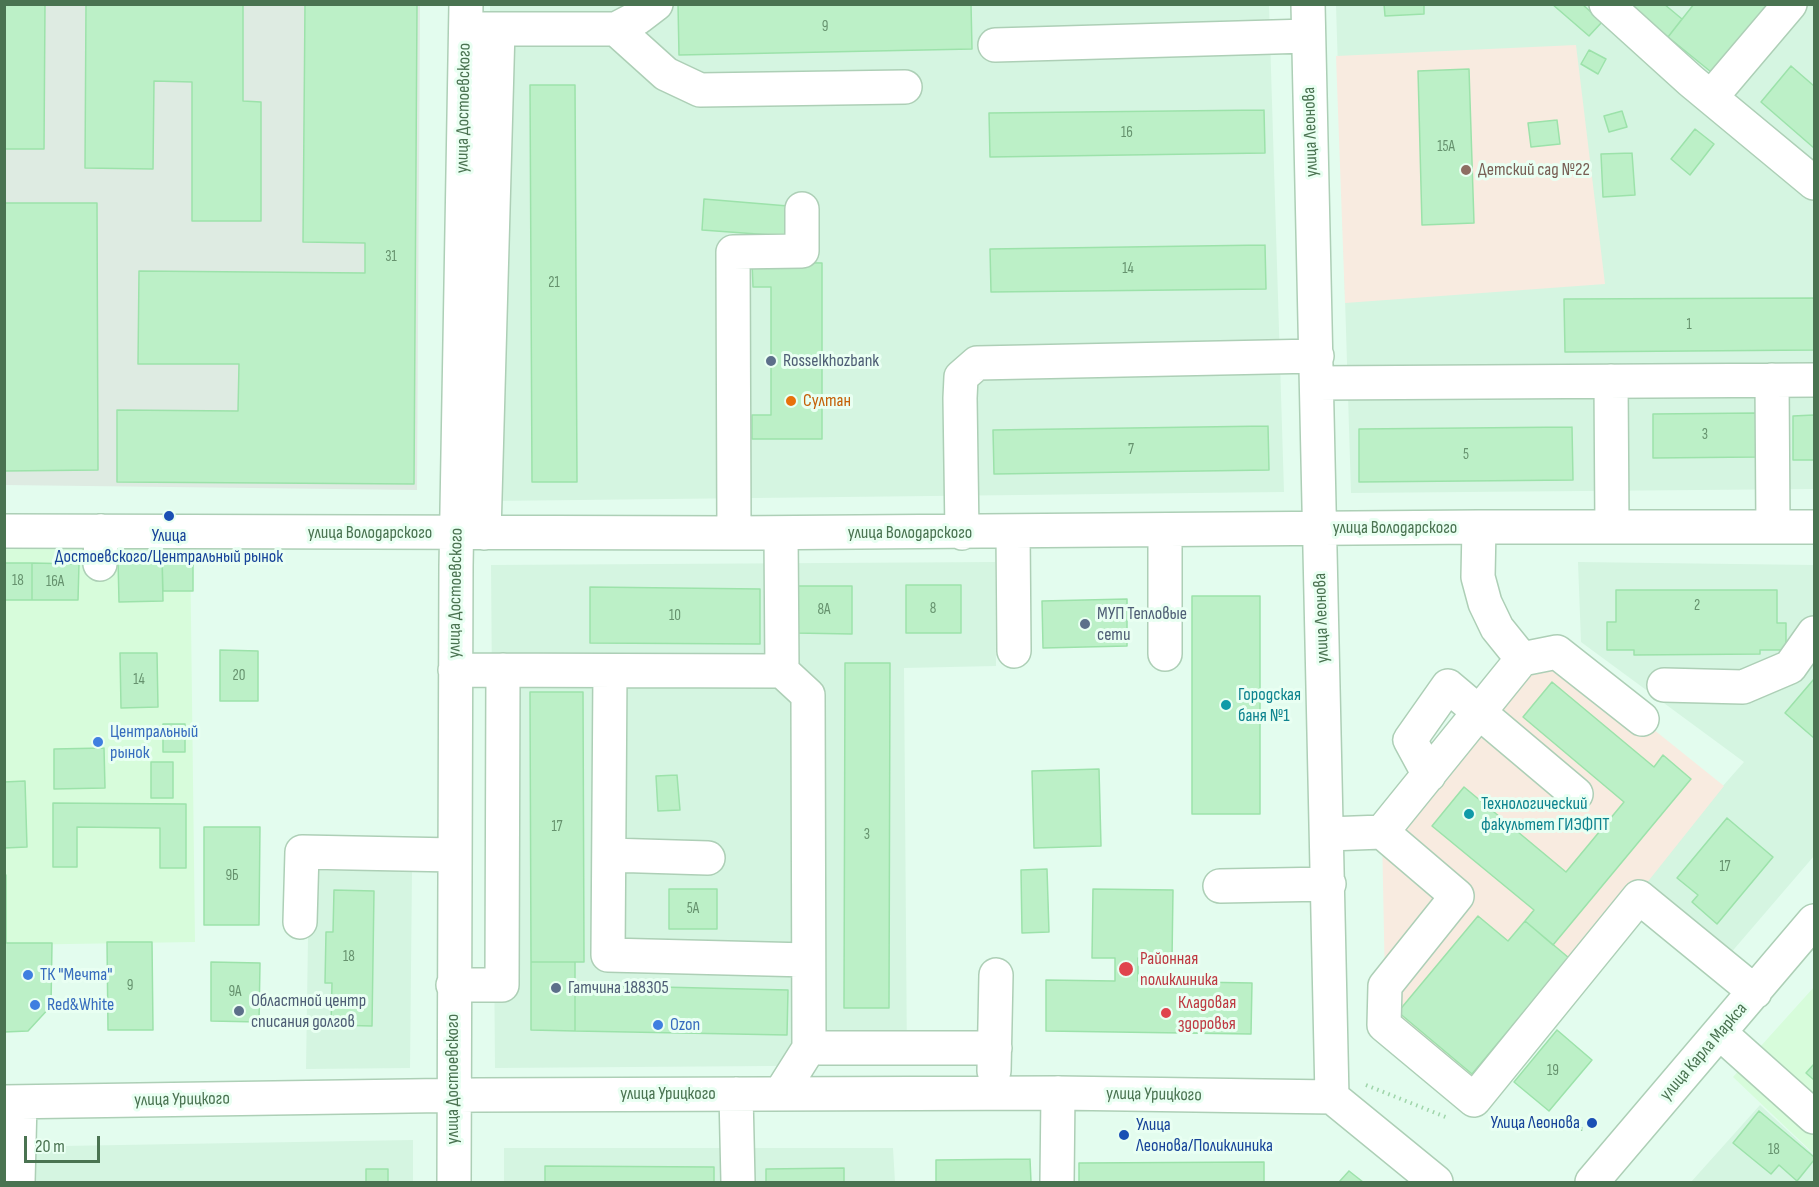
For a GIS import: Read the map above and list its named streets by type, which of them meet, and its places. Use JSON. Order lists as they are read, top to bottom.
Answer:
{
  "streets": {
    "street": [
      "улица Достоевского",
      "улица Леонова",
      "улица Володарского",
      "улица Карла Маркса",
      "улица Урицкого"
    ]
  },
  "crossings": [
    ["улица Достоевского", "улица Володарского"],
    ["улица Достоевского", "улица Урицкого"],
    ["улица Леонова", "улица Володарского"],
    ["улица Леонова", "улица Урицкого"]
  ],
  "places": [
    "Детский сад №22",
    "Rosselkhozbank",
    "Султан",
    "Улица Достоевского/Центральный рынок",
    "МУП Тепловые сети",
    "Городская баня №1",
    "Центральный рынок",
    "Технологический факультет ГИЭФПТ",
    "Районная поликлиника",
    "ТК \"Мечта\"",
    "Гатчина 188305",
    "Red&White",
    "Областной центр списания долгов",
    "Кладовая здоровья",
    "Ozon",
    "Улица Леонова",
    "Улица Леонова/Поликлиника"
  ],
  "house_numbers": [
    "9",
    "16",
    "15А",
    "31",
    "14",
    "21",
    "1",
    "3",
    "7",
    "5",
    "18",
    "16А",
    "2",
    "8",
    "8А",
    "10",
    "20",
    "14",
    "17",
    "3",
    "17",
    "9Б",
    "5А",
    "18",
    "9",
    "9А",
    "19",
    "18"
  ],
  "scale_bar": "20 m"
}
